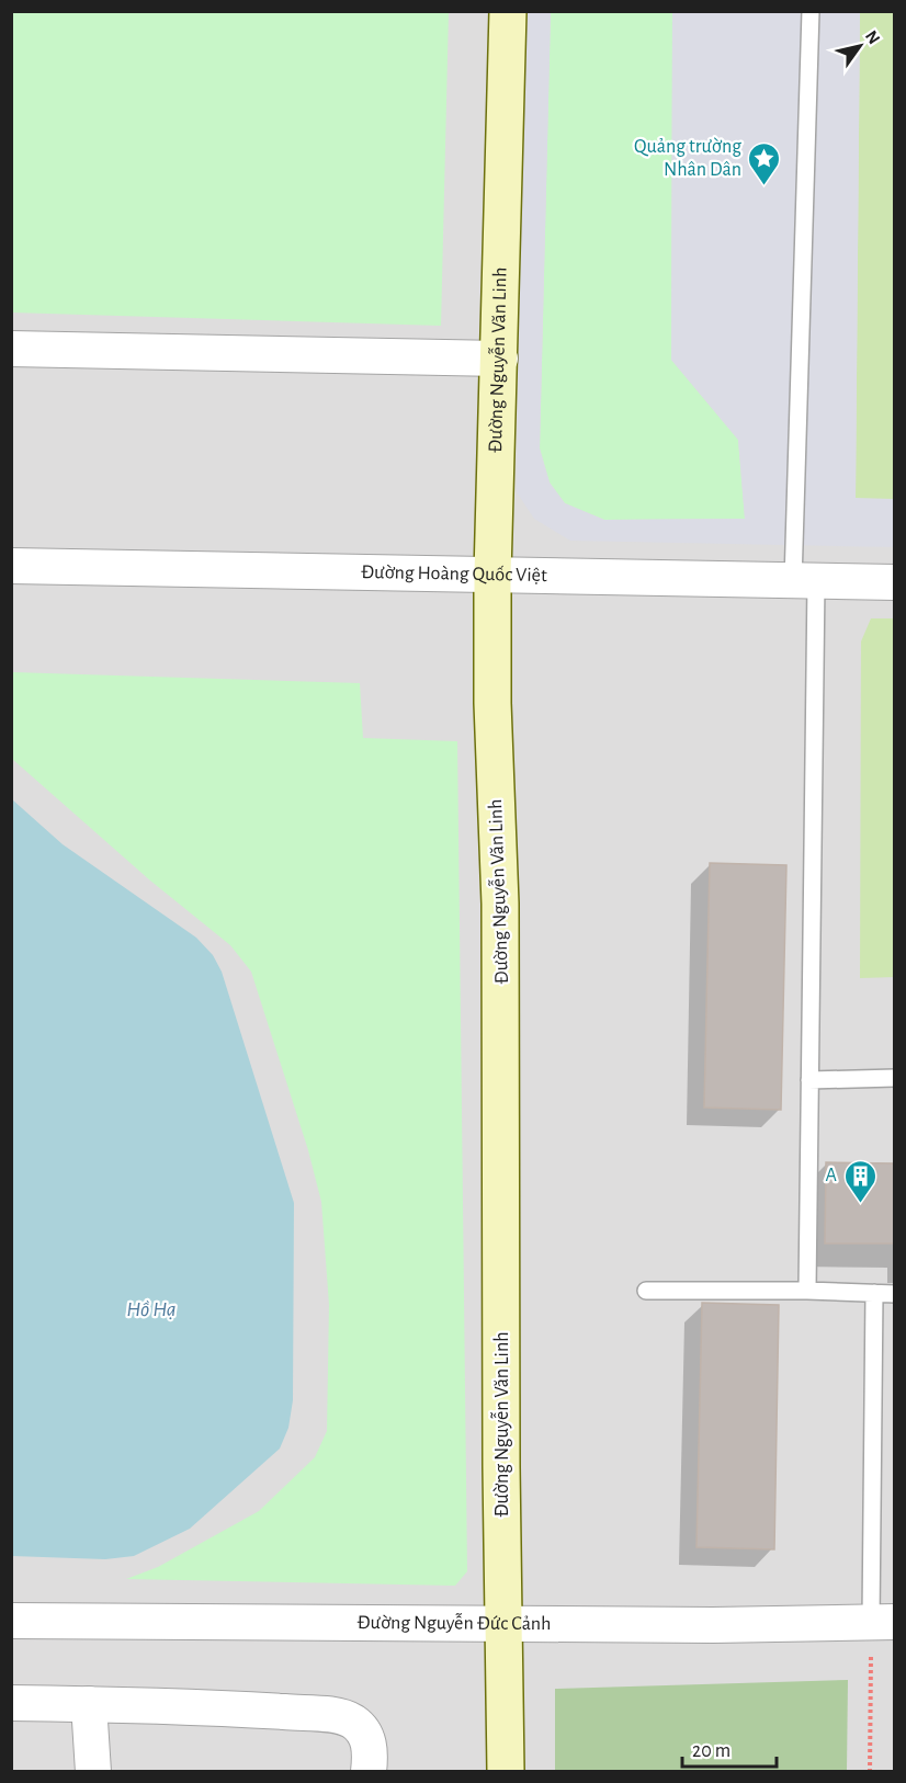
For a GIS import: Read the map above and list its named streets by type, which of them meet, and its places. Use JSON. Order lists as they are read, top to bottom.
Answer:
{
  "streets": {
    "street": ["Đường Nguyễn Văn Linh", "Đường Hoàng Quốc Việt", "Đường Nguyễn Đức Cảnh"]
  },
  "crossings": [
    ["Đường Nguyễn Văn Linh", "Đường Hoàng Quốc Việt"],
    ["Đường Nguyễn Văn Linh", "Đường Nguyễn Đức Cảnh"]
  ],
  "water": ["Hồ Hạ"],
  "places": {
    "place": ["Quảng trường Nhân Dân"],
    "building": ["A"]
  },
  "scale_bar": "20 m",
  "north": "top right"
}
